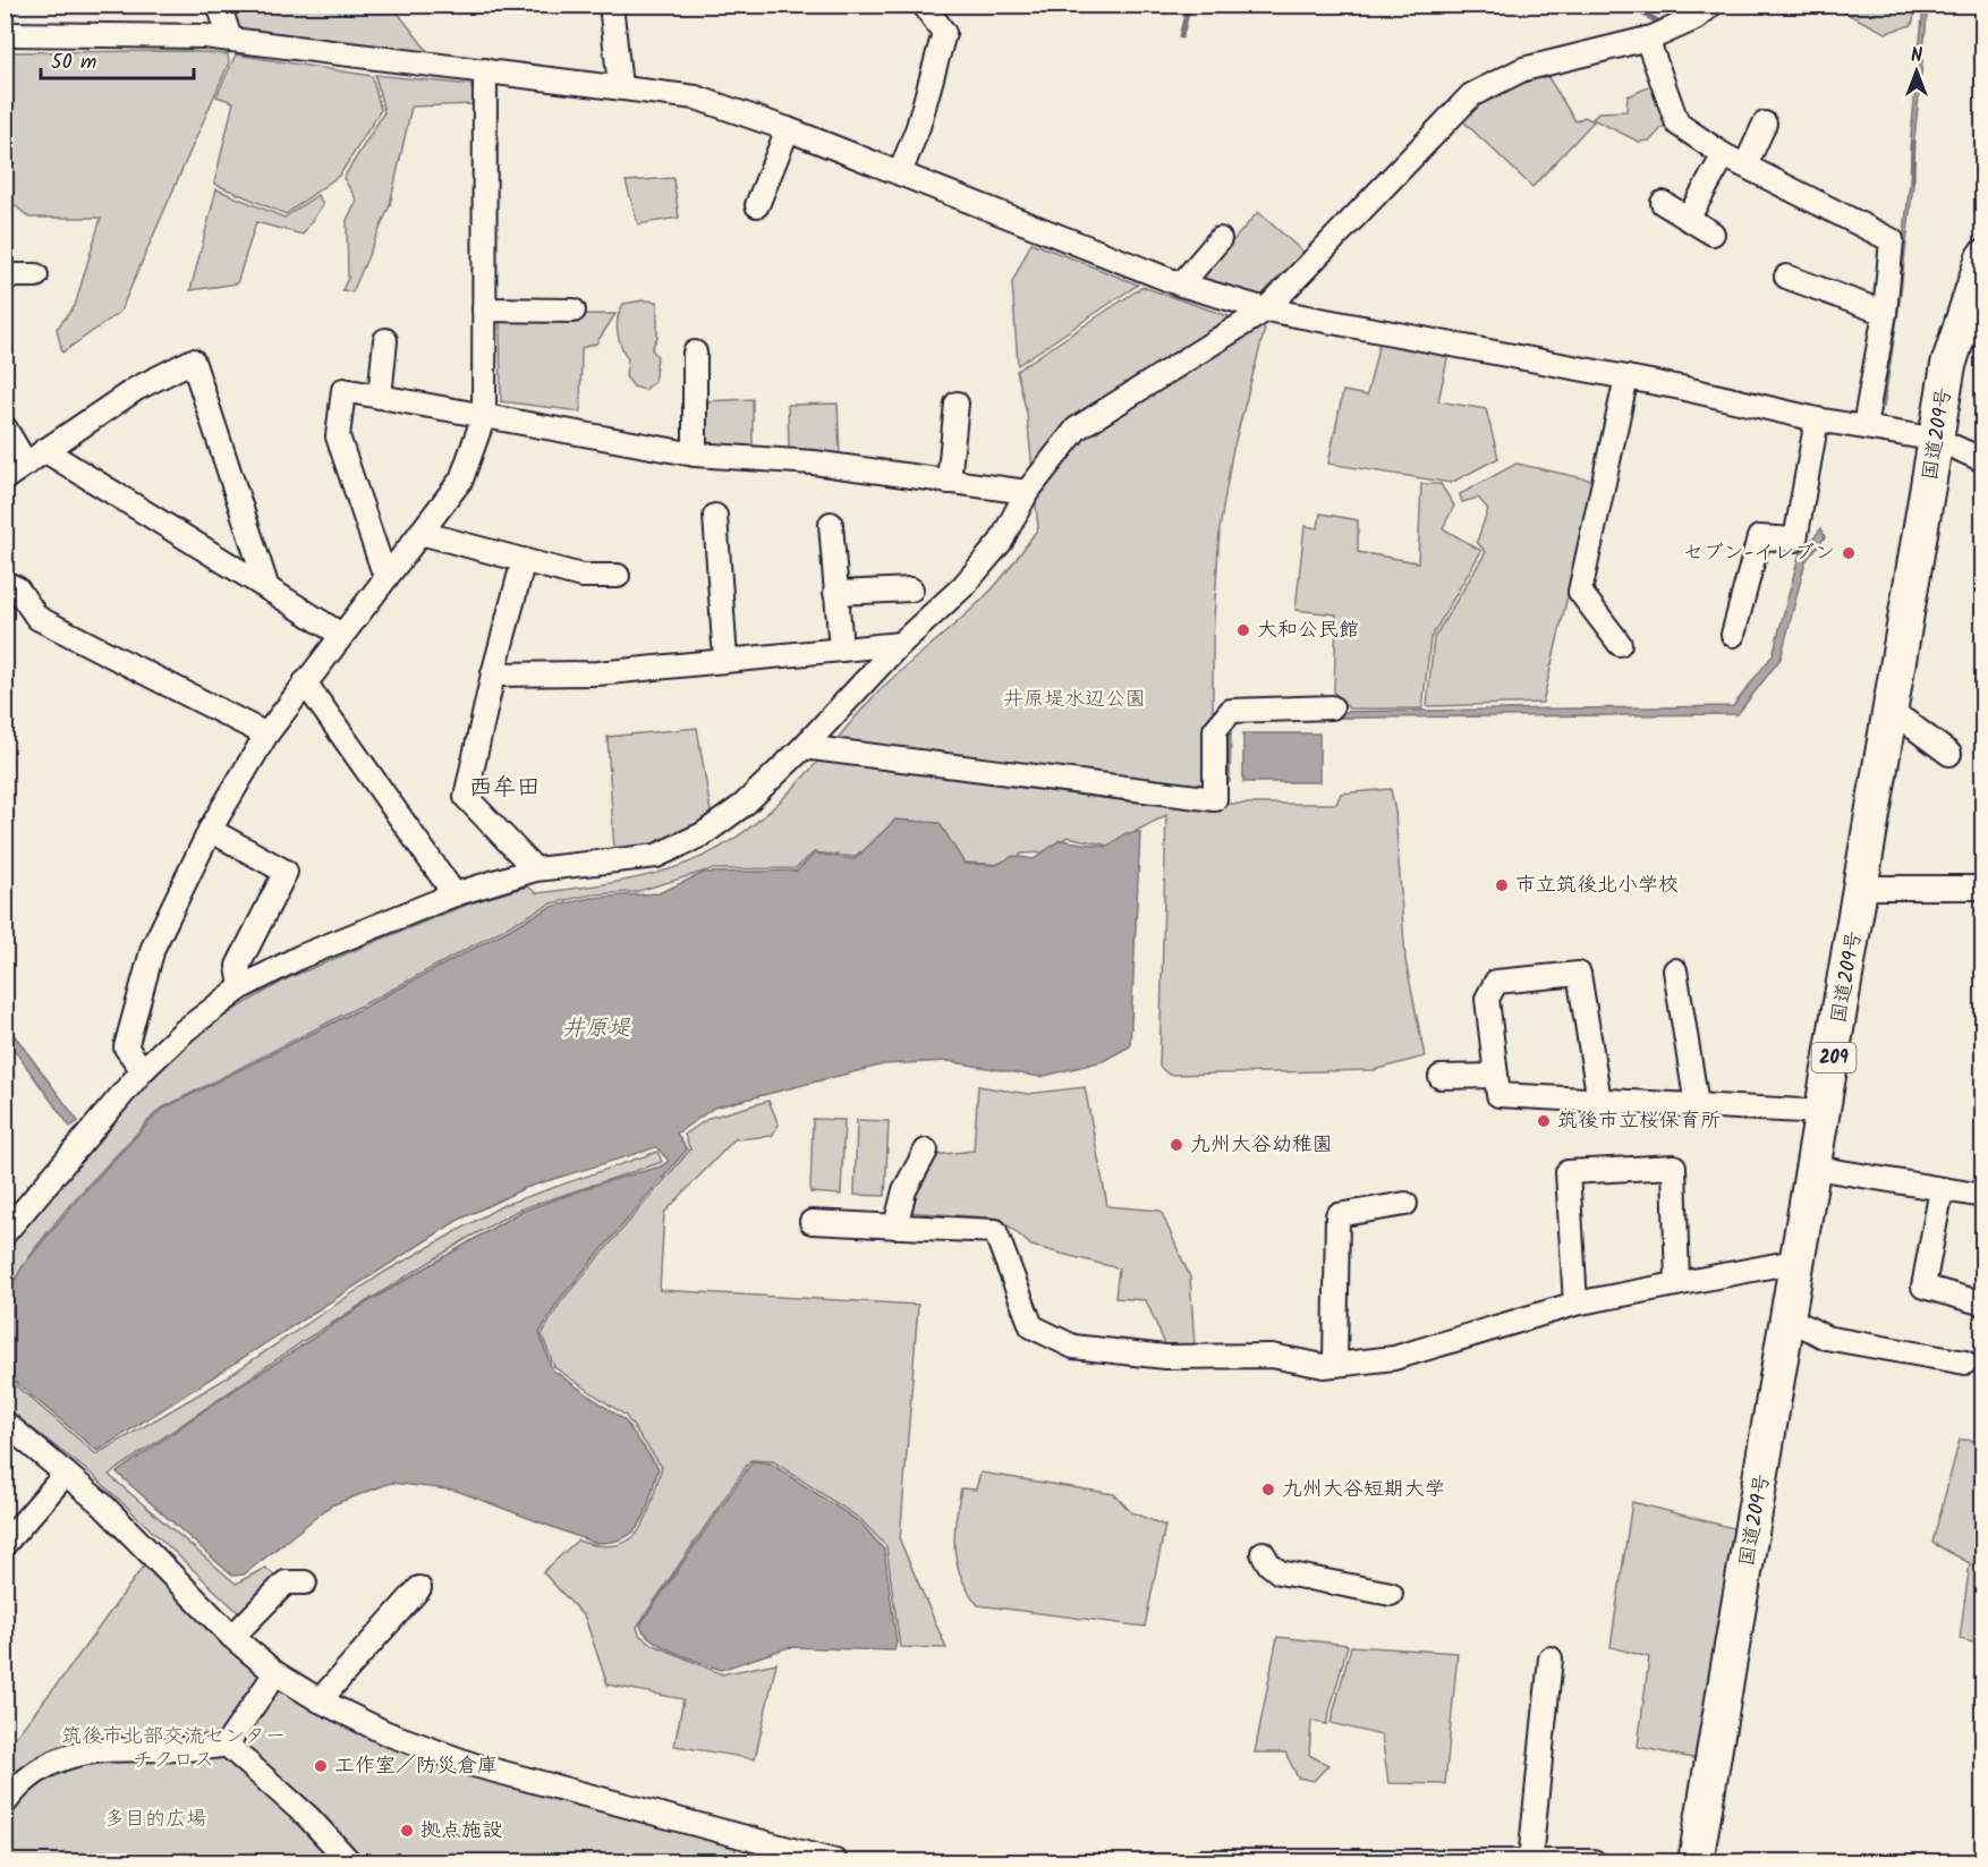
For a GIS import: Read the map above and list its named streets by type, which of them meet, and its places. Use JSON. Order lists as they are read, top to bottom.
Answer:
{
  "streets": {
    "highway": ["国道209号", "209"]
  },
  "districts": ["西牟田"],
  "water": ["井原堤"],
  "parks": ["井原堤水辺公園", "筑後市北部交流センター チクロス", "多目的広場"],
  "places": [
    "セブン-イレブン",
    "大和公民館",
    "市立筑後北小学校",
    "筑後市立桜保育所",
    "九州大谷幼稚園",
    "九州大谷短期大学",
    "工作室／防災倉庫",
    "拠点施設"
  ],
  "scale_bar": "50 m",
  "north": "top"
}
